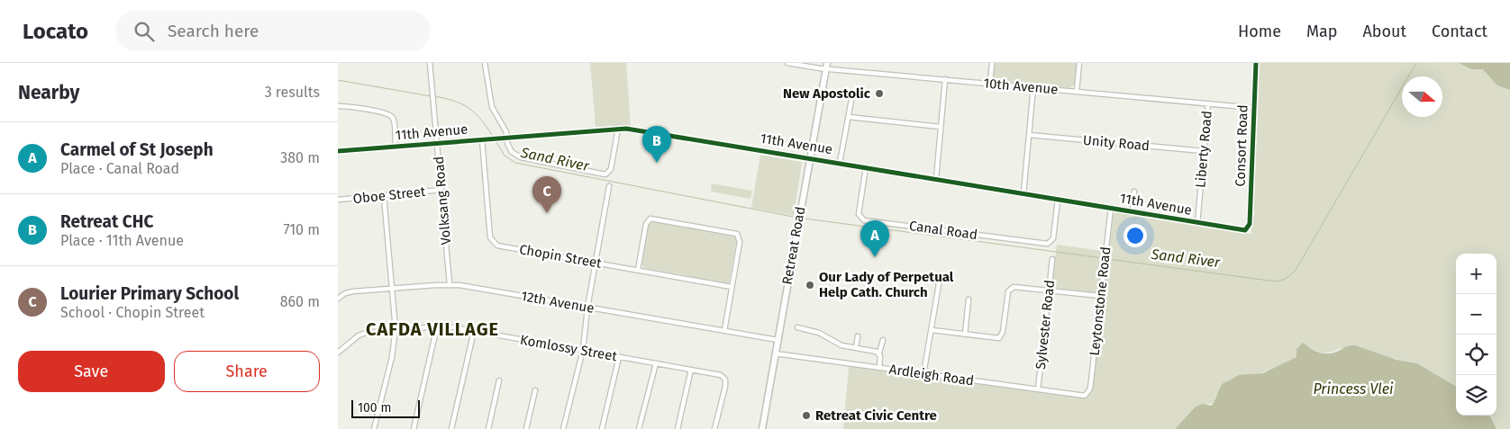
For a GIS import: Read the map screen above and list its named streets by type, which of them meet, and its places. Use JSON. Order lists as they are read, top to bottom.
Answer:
{
  "streets": {
    "main road": ["Retreat Road"],
    "street": [
      "10th Avenue",
      "11th Avenue",
      "Unity Road",
      "Consort Road",
      "Liberty Road",
      "Oboe Street",
      "Volksang Road",
      "Canal Road",
      "Chopin Street",
      "Leytonstone Road",
      "12th Avenue",
      "Sylvester Road",
      "Komlossy Street",
      "Ardleigh Road"
    ]
  },
  "crossings": [
    ["10th Avenue", "Consort Road"],
    ["10th Avenue", "Liberty Road"],
    ["10th Avenue", "Retreat Road"],
    ["11th Avenue", "Consort Road"],
    ["11th Avenue", "Liberty Road"],
    ["11th Avenue", "Volksang Road"],
    ["11th Avenue", "Canal Road"],
    ["11th Avenue", "Retreat Road"],
    ["11th Avenue", "Chopin Street"],
    ["11th Avenue", "Leytonstone Road"],
    ["Unity Road", "Liberty Road"],
    ["Oboe Street", "Volksang Road"],
    ["Volksang Road", "12th Avenue"],
    ["Retreat Road", "12th Avenue"],
    ["Retreat Road", "Ardleigh Road"],
    ["Leytonstone Road", "Ardleigh Road"],
    ["Sylvester Road", "Ardleigh Road"]
  ],
  "districts": ["CAFDA VILLAGE"],
  "water": ["Sand River", "Princess Vlei"],
  "places": ["New Apostolic", "Our Lady of Perpetual Help Cath. Church", "Retreat Civic Centre"],
  "scale_bar": "100 m",
  "north": "right",
  "page": {
    "header": "Locato",
    "search": "Search here",
    "nav": [
      "Home",
      "Map",
      "About",
      "Contact"
    ],
    "heading": ["Nearby", "3 results"],
    "list": [
      {
        "mark": "A",
        "name": "Carmel of St Joseph",
        "note": "Place · Canal Road",
        "value": "380 m"
      },
      {
        "mark": "B",
        "name": "Retreat CHC",
        "note": "Place · 11th Avenue",
        "value": "710 m"
      },
      {
        "mark": "C",
        "name": "Lourier Primary School",
        "note": "School · Chopin Street",
        "value": "860 m"
      }
    ],
    "pins": ["B", "C", "A"],
    "map_buttons": ["+", "−"],
    "buttons": ["Save", "Share"],
    "scale": "100 m"
  }
}
